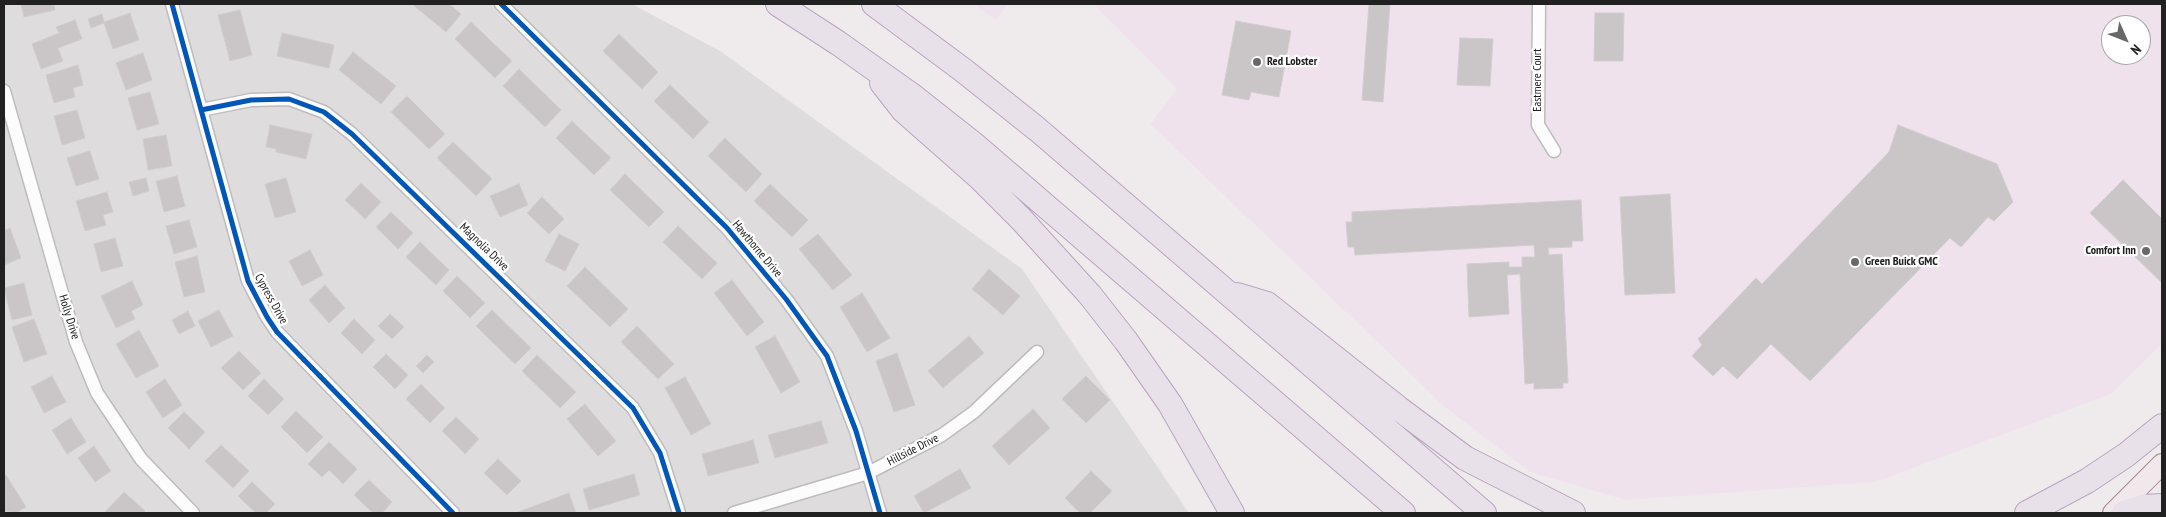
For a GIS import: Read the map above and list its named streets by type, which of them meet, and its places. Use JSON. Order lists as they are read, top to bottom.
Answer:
{
  "streets": {
    "street": [
      "Eastmere Court",
      "Magnolia Drive",
      "Hawthorne Drive",
      "Cypress Drive",
      "Holly Drive",
      "Hillside Drive"
    ]
  },
  "crossings": [
    ["Magnolia Drive", "Cypress Drive"],
    ["Hawthorne Drive", "Hillside Drive"]
  ],
  "places": ["Red Lobster", "Comfort Inn", "Green Buick GMC"],
  "north": "bottom right"
}
